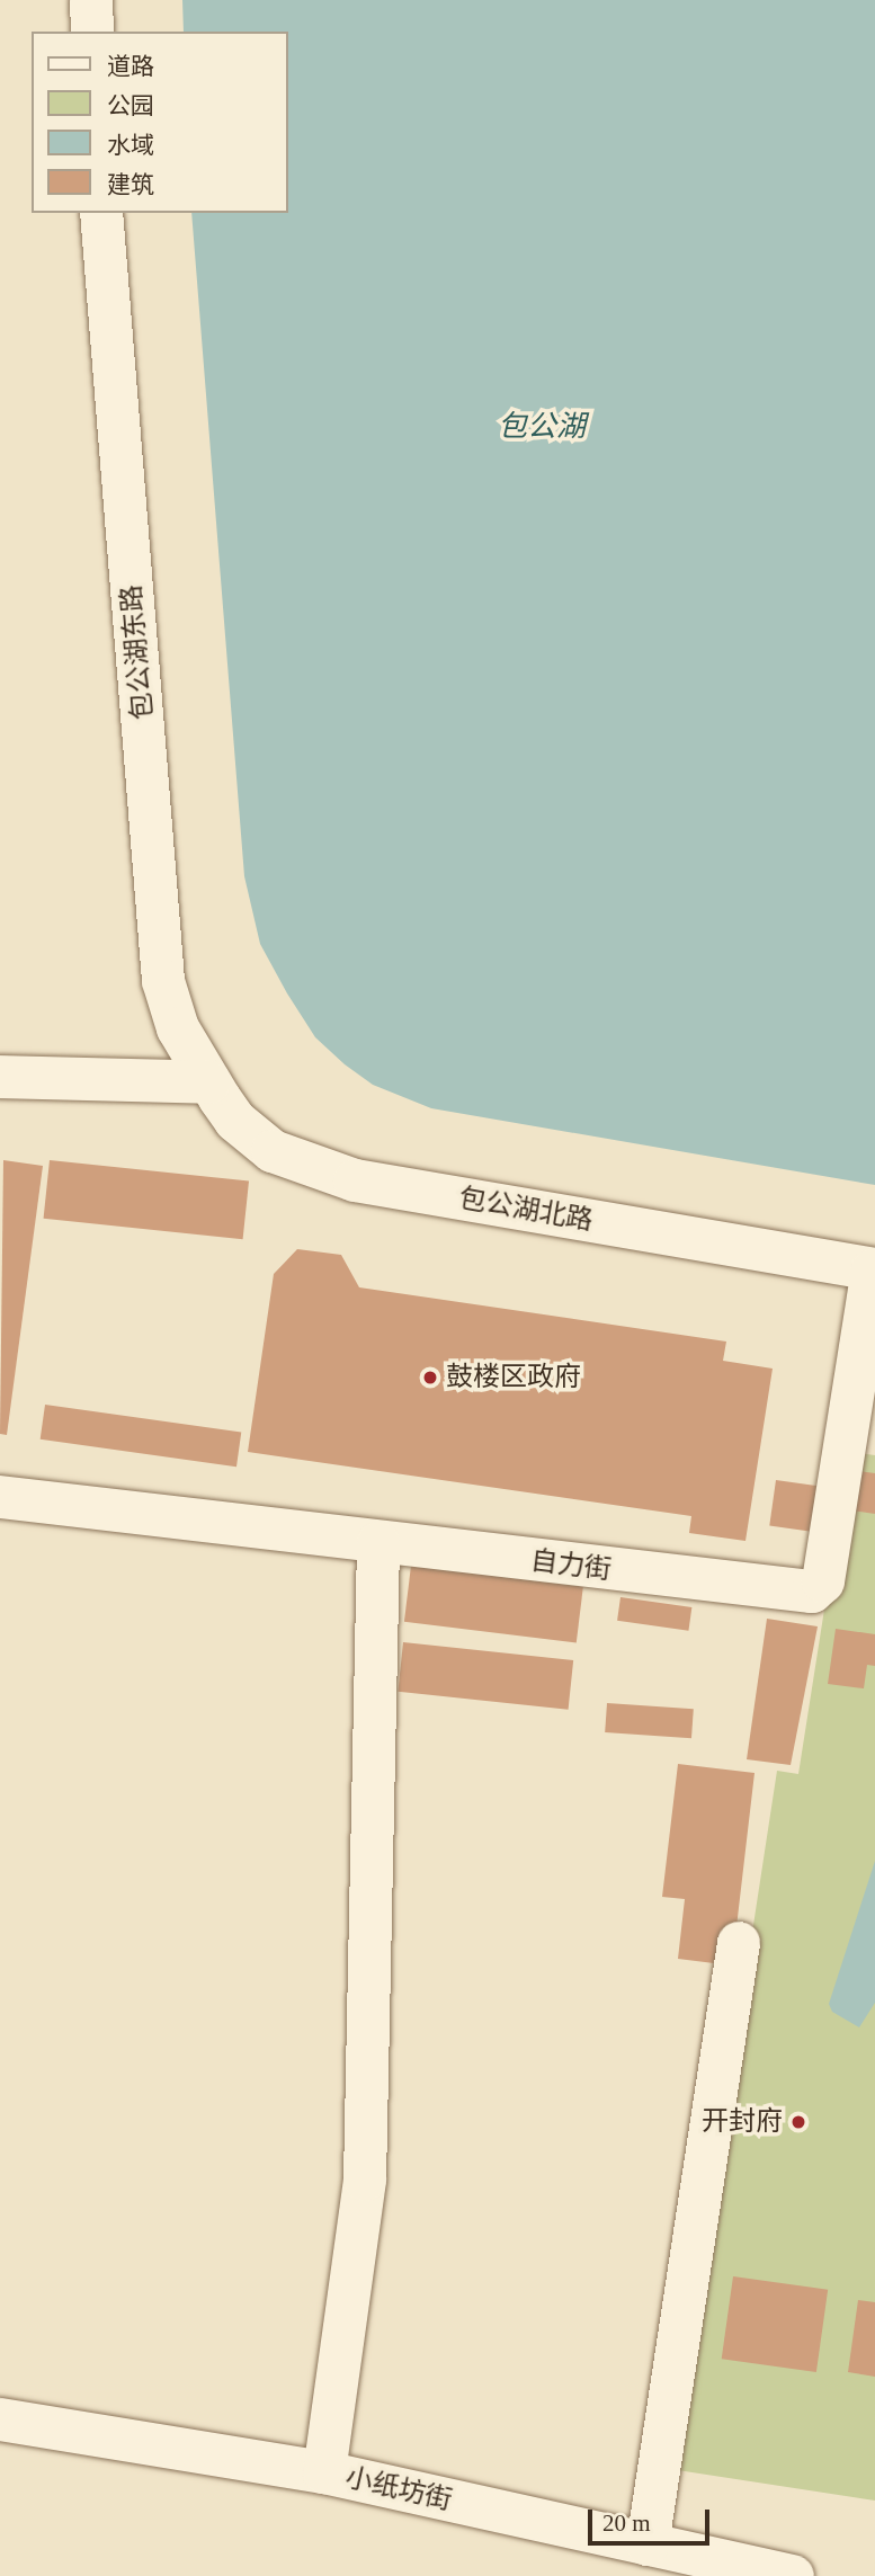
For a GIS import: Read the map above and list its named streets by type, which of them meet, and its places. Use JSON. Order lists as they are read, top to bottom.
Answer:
{
  "streets": {
    "street": [
      "包公湖东路",
      "包公湖北路",
      "自力街",
      "小纸坊街"
    ]
  },
  "crossings": [
    ["包公湖东路", "包公湖北路"],
    ["包公湖北路", "自力街"]
  ],
  "water": ["包公湖"],
  "places": ["鼓楼区政府", "开封府"],
  "legend": [
    "道路",
    "公园",
    "水域",
    "建筑"
  ],
  "scale_bar": "20 m"
}
